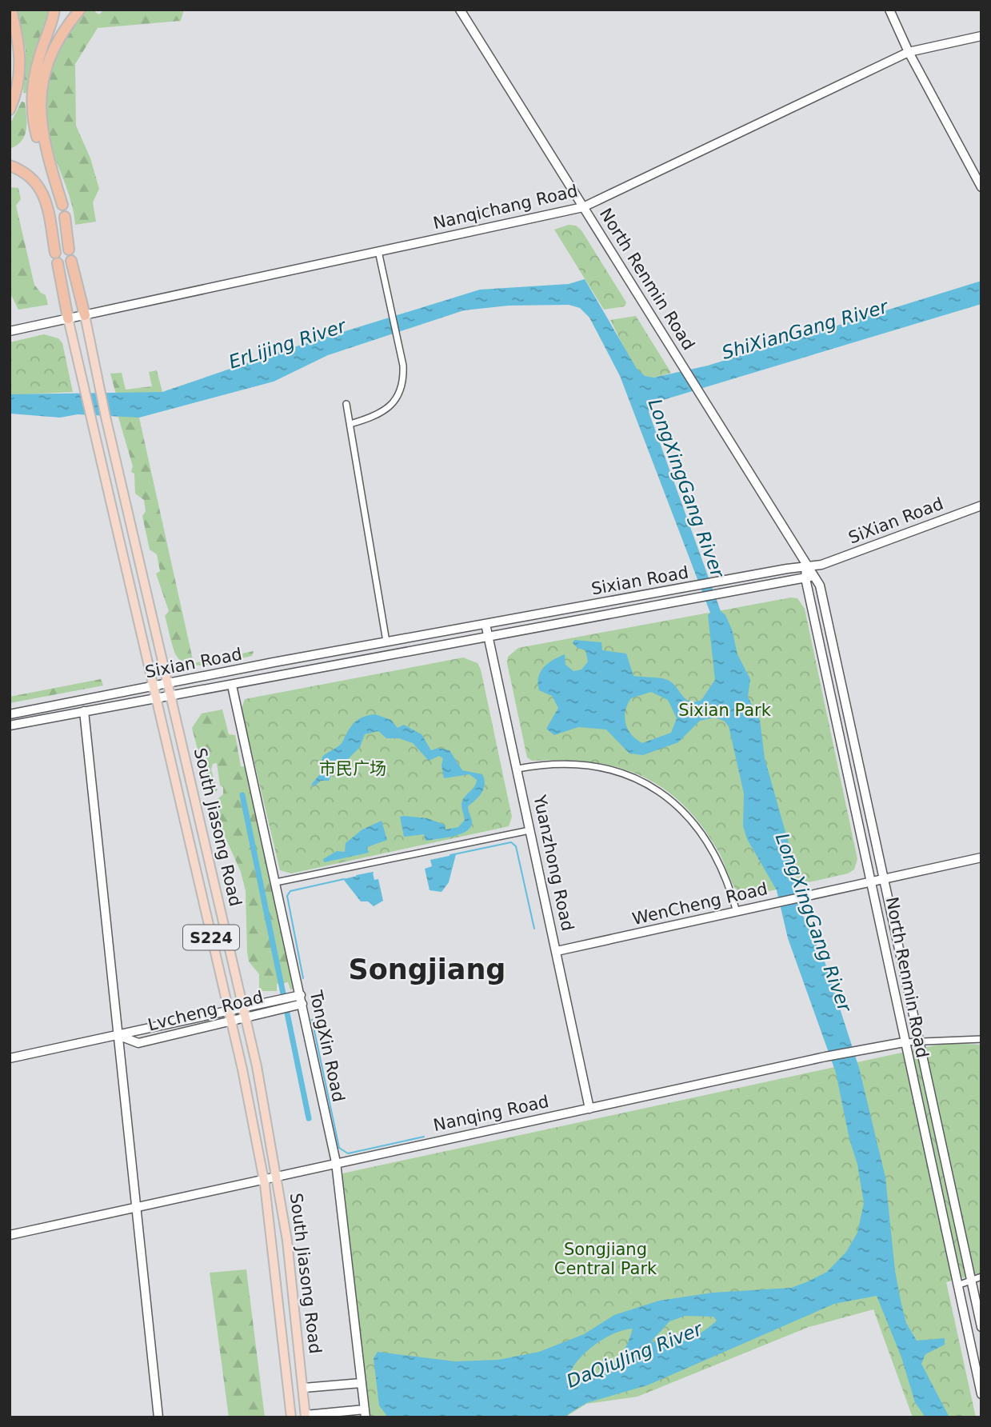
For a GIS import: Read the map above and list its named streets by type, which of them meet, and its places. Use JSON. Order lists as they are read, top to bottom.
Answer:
{
  "streets": {
    "main road": [
      "Nanqichang Road",
      "North Renmin Road",
      "SiXian Road",
      "Sixian Road",
      "South Jiasong Road",
      "Yuanzhong Road",
      "WenCheng Road",
      "S224",
      "Lvcheng Road",
      "TongXin Road",
      "Nanqing Road"
    ]
  },
  "crossings": [
    ["Nanqichang Road", "North Renmin Road"],
    ["Nanqichang Road", "South Jiasong Road"],
    ["North Renmin Road", "Sixian Road"],
    ["North Renmin Road", "WenCheng Road"],
    ["North Renmin Road", "Nanqing Road"],
    ["SiXian Road", "Sixian Road"],
    ["Sixian Road", "South Jiasong Road"],
    ["Sixian Road", "Yuanzhong Road"],
    ["Sixian Road", "TongXin Road"],
    ["South Jiasong Road", "Lvcheng Road"],
    ["South Jiasong Road", "Nanqing Road"],
    ["Yuanzhong Road", "WenCheng Road"],
    ["Yuanzhong Road", "Nanqing Road"],
    ["Lvcheng Road", "TongXin Road"],
    ["TongXin Road", "Nanqing Road"]
  ],
  "districts": ["Songjiang"],
  "water": [
    "ShiXianGang River",
    "ErLijing River",
    "LongXingGang River",
    "DaQiuJing River"
  ],
  "parks": ["Sixian Park", "市民广场", "Songjiang Central Park"]
}
